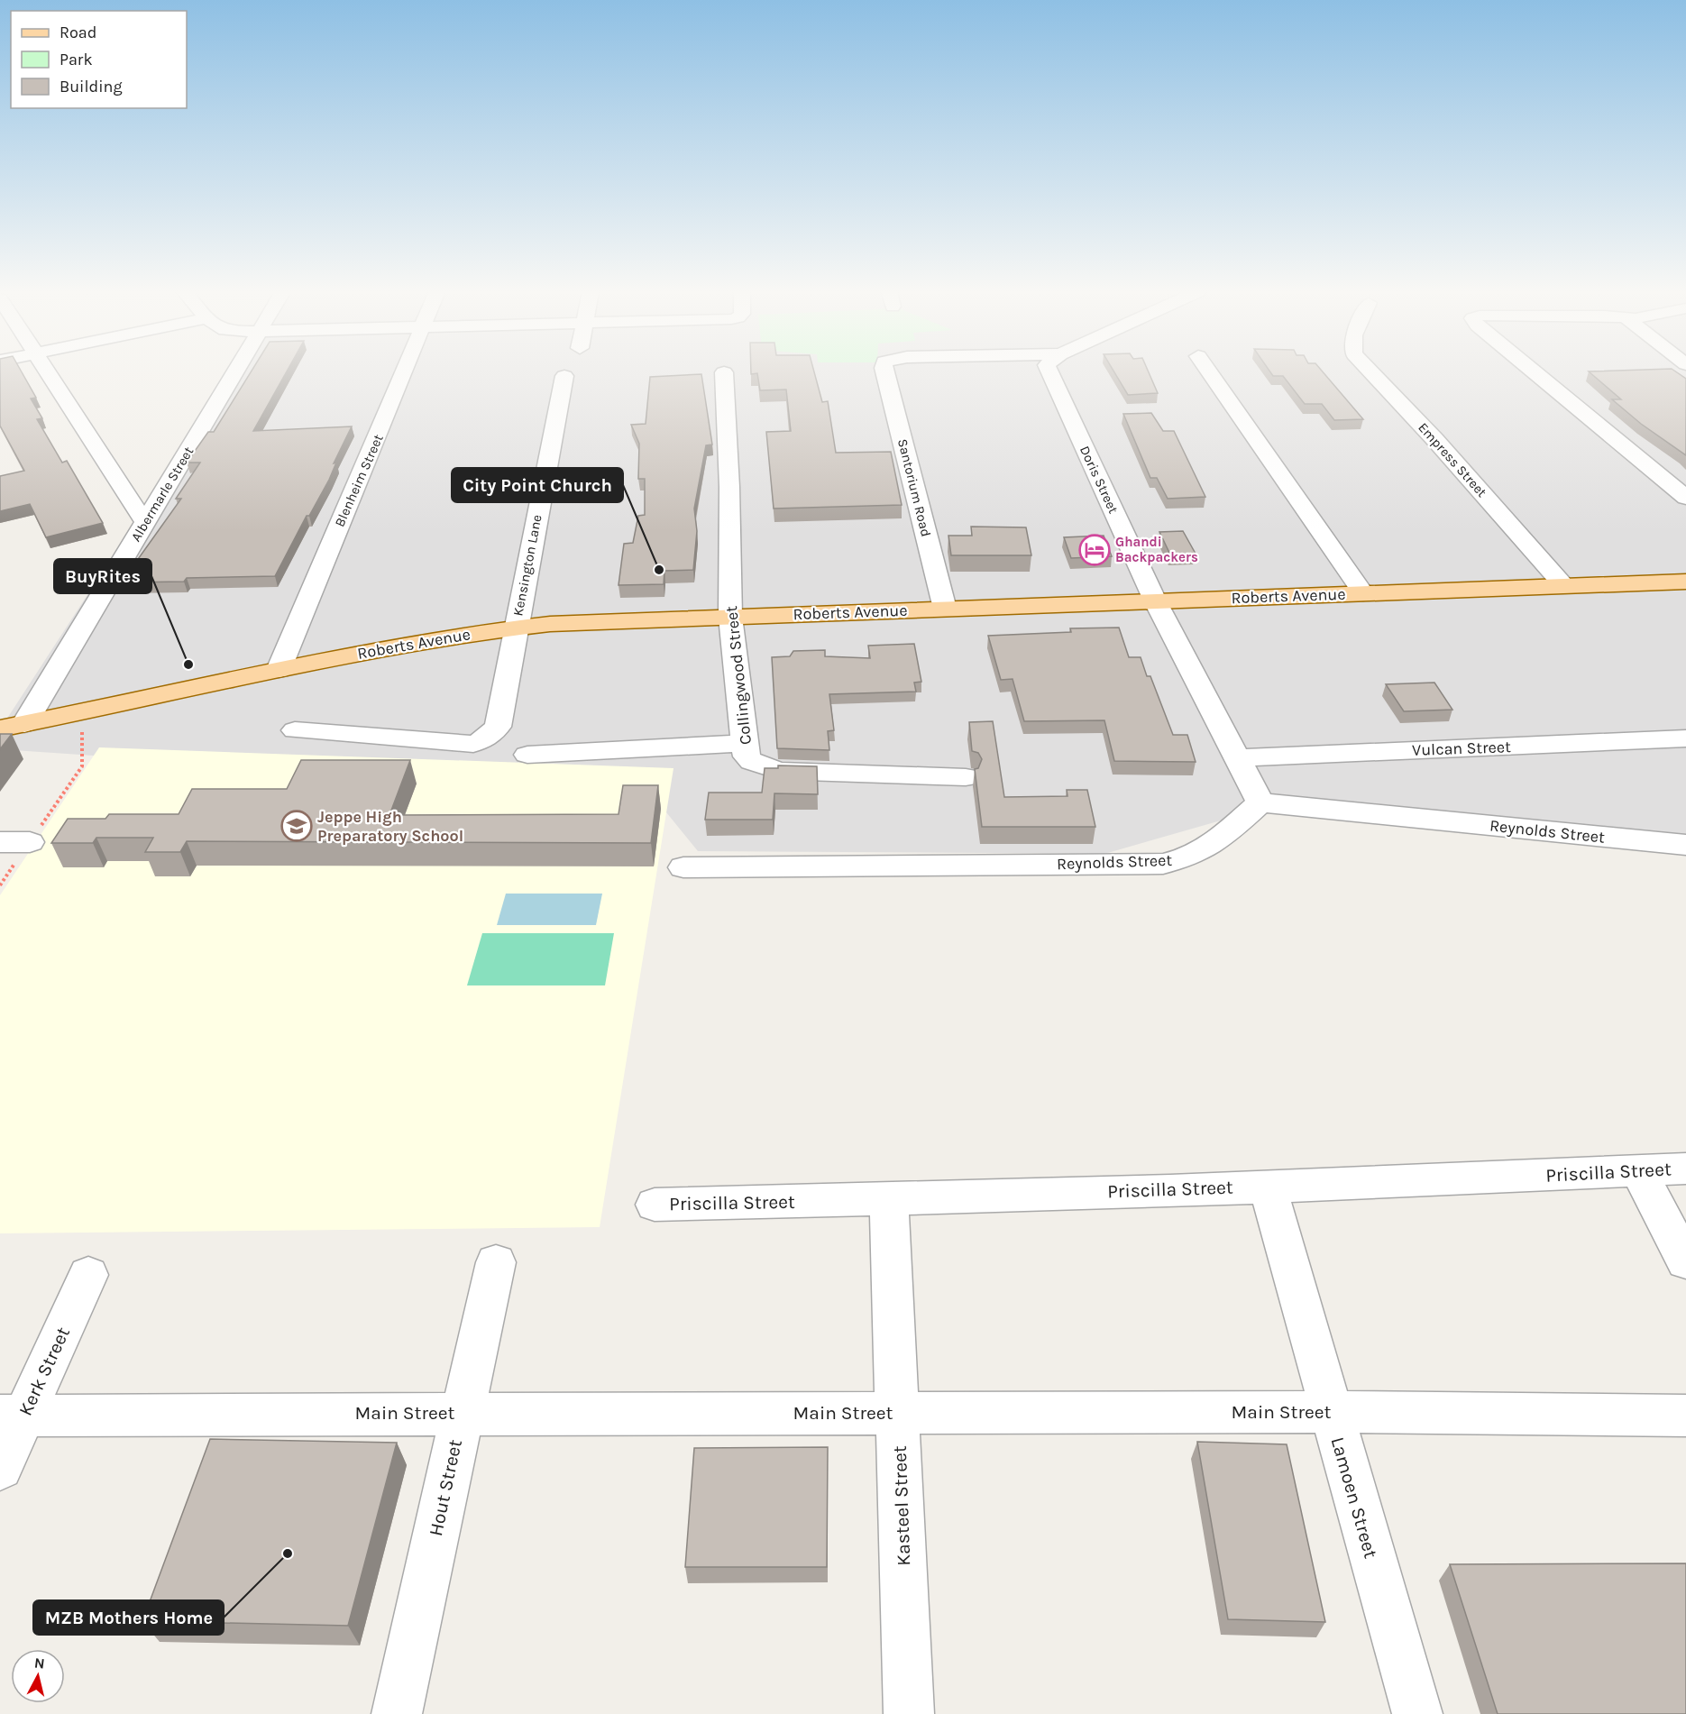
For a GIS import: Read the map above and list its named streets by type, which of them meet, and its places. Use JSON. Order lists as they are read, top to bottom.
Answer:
{
  "streets": {
    "main road": ["Roberts Avenue"],
    "street": [
      "Empress Street",
      "Doris Street",
      "Blenheim Street",
      "Santorium Road",
      "Albermarle Street",
      "Kensington Lane",
      "Collingwood Street",
      "Vulcan Street",
      "Reynolds Street",
      "Priscilla Street",
      "Kerk Street",
      "Main Street",
      "Hout Street",
      "Lamoen Street",
      "Kasteel Street"
    ]
  },
  "crossings": [
    ["Empress Street", "Roberts Avenue"],
    ["Doris Street", "Roberts Avenue"],
    ["Doris Street", "Vulcan Street"],
    ["Doris Street", "Reynolds Street"],
    ["Blenheim Street", "Roberts Avenue"],
    ["Santorium Road", "Roberts Avenue"],
    ["Albermarle Street", "Roberts Avenue"],
    ["Kensington Lane", "Roberts Avenue"],
    ["Roberts Avenue", "Collingwood Street"],
    ["Priscilla Street", "Lamoen Street"],
    ["Priscilla Street", "Kasteel Street"],
    ["Kerk Street", "Main Street"],
    ["Main Street", "Hout Street"],
    ["Main Street", "Lamoen Street"],
    ["Main Street", "Kasteel Street"]
  ],
  "places": {
    "hotel": ["Ghandi Backpackers"],
    "other": ["City Point Church", "BuyRites", "MZB Mothers Home"],
    "school or university": ["Jeppe High Preparatory School"]
  },
  "legend": ["Road", "Park", "Building"],
  "north": "top"
}
